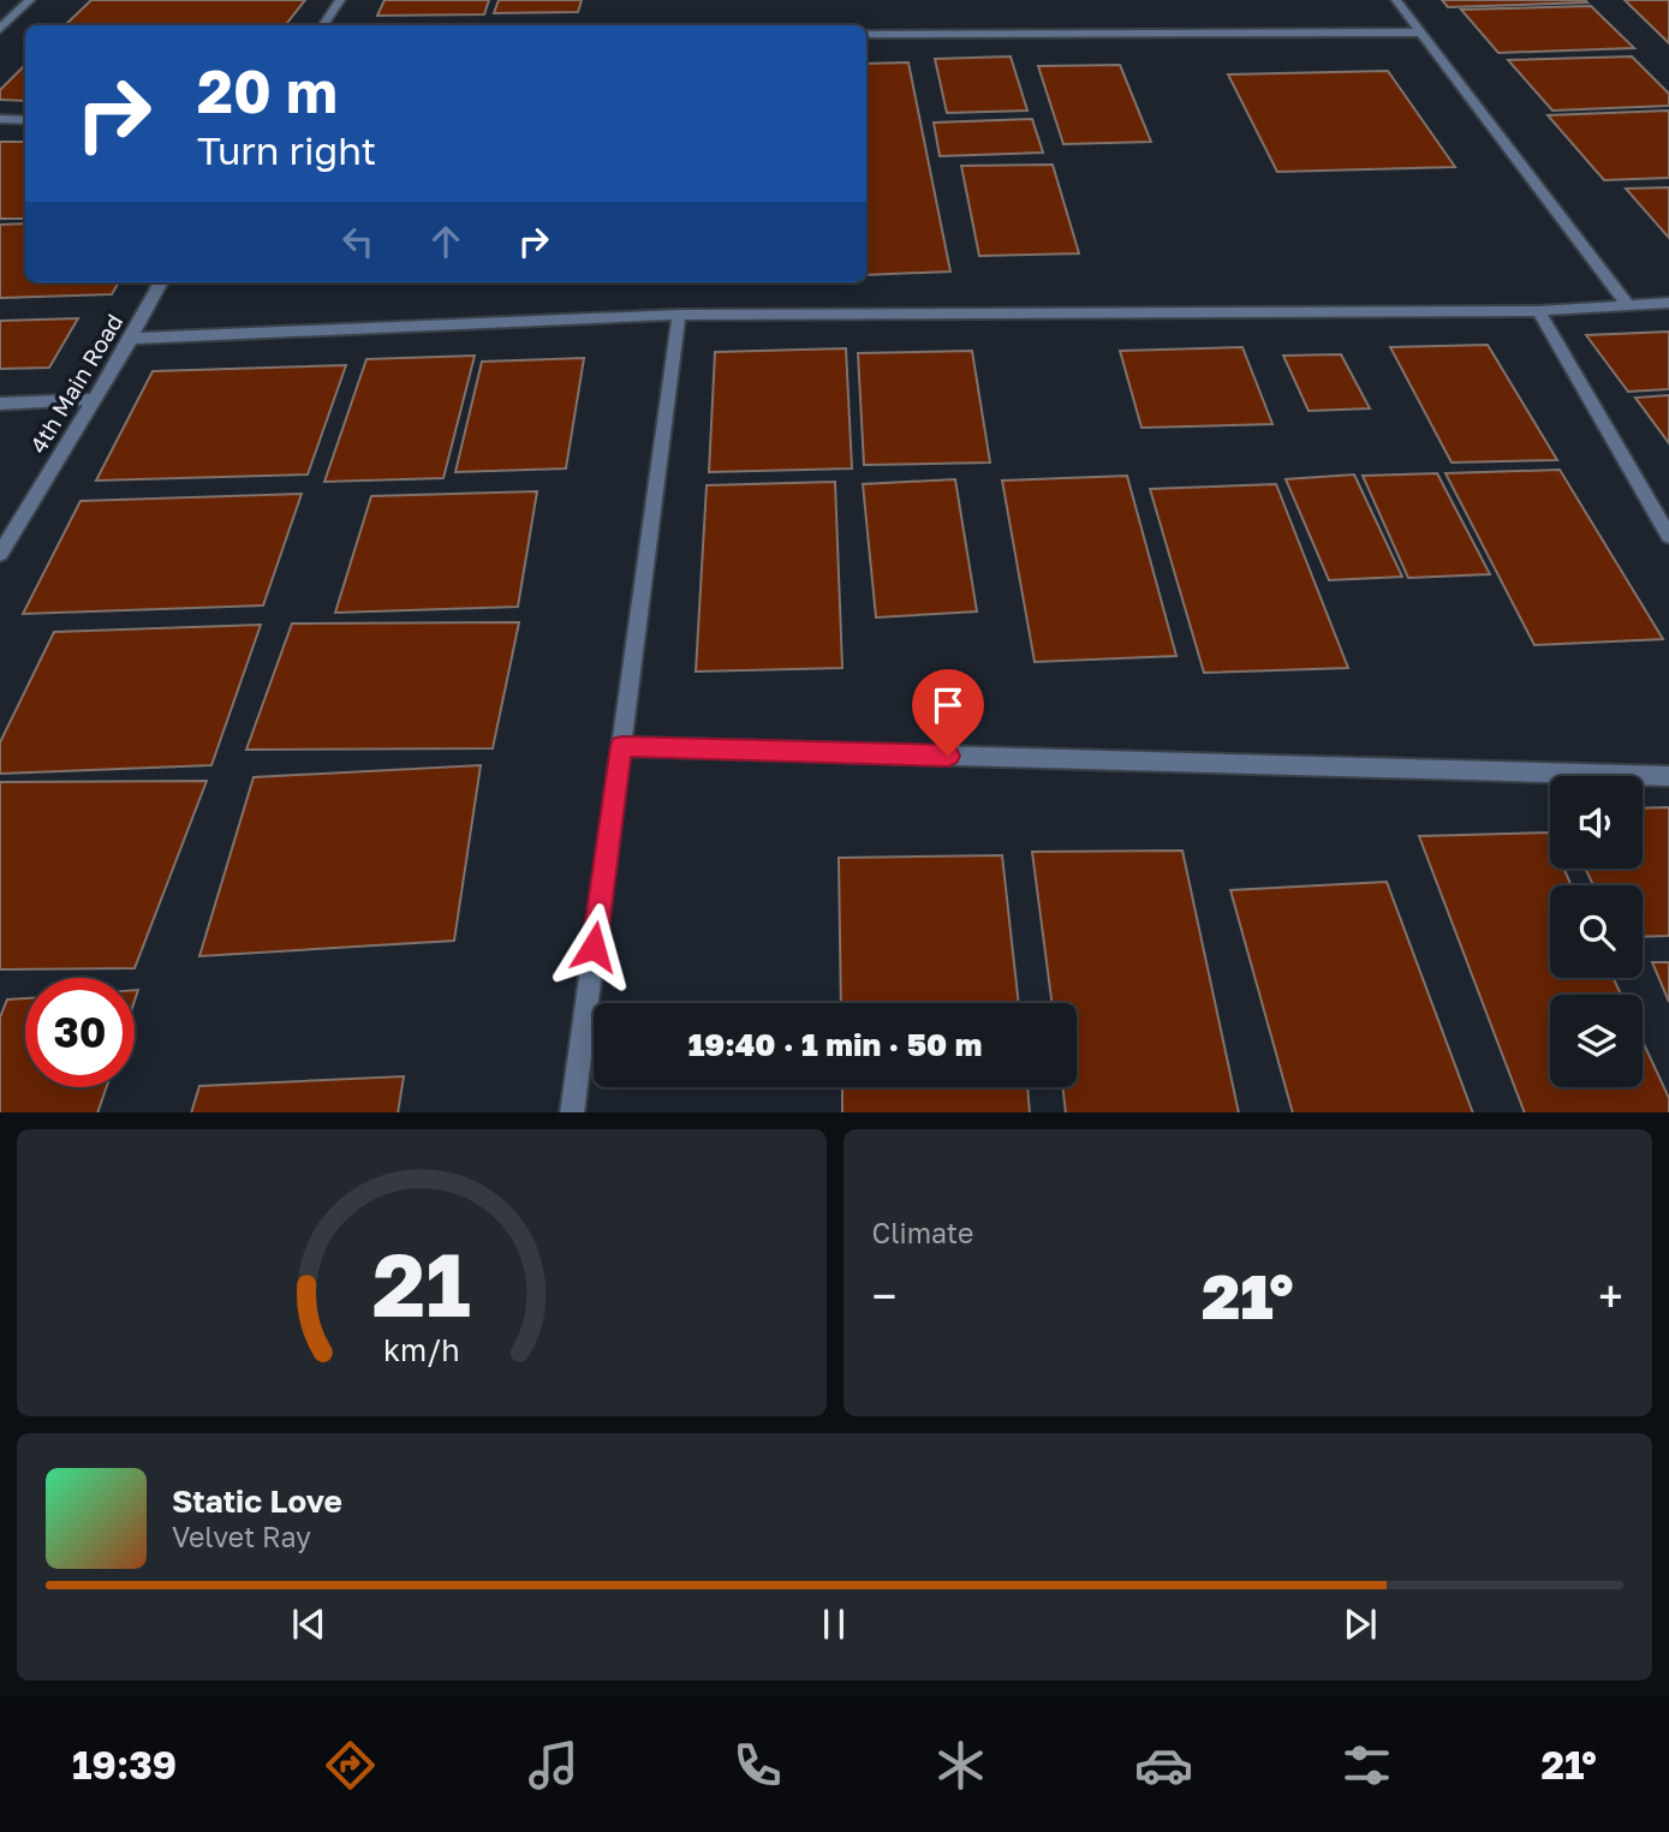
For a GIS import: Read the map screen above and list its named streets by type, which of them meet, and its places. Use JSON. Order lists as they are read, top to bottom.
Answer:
{
  "streets": {
    "street": ["4th Main Road"]
  },
  "page": {
    "turn": ["20 m", "Turn right"],
    "limit": "30",
    "trip": "19:40 · 1 min · 50 m",
    "tile": "Climate",
    "heat": ["−", "21°", "+"],
    "song": ["Static Love", "Velvet Ray"],
    "tabs": ["19:39", "21°"],
    "gauge": ["21", "km/h"]
  }
}
